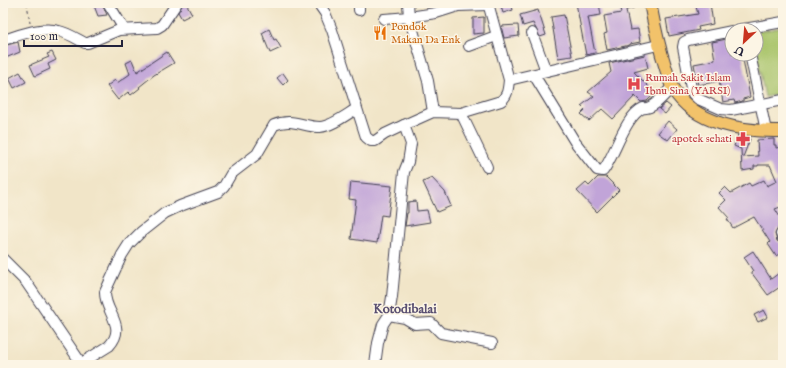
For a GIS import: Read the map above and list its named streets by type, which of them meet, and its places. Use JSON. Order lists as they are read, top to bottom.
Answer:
{
  "districts": ["Kotodibalai"],
  "places": {
    "restaurant": ["Pondok Makan Da Enk"],
    "hospital": ["Rumah Sakit Islam Ibnu Sina (YARSI)"],
    "pharmacy": ["apotek sehati"]
  },
  "scale_bar": "100 m",
  "north": "bottom left"
}
